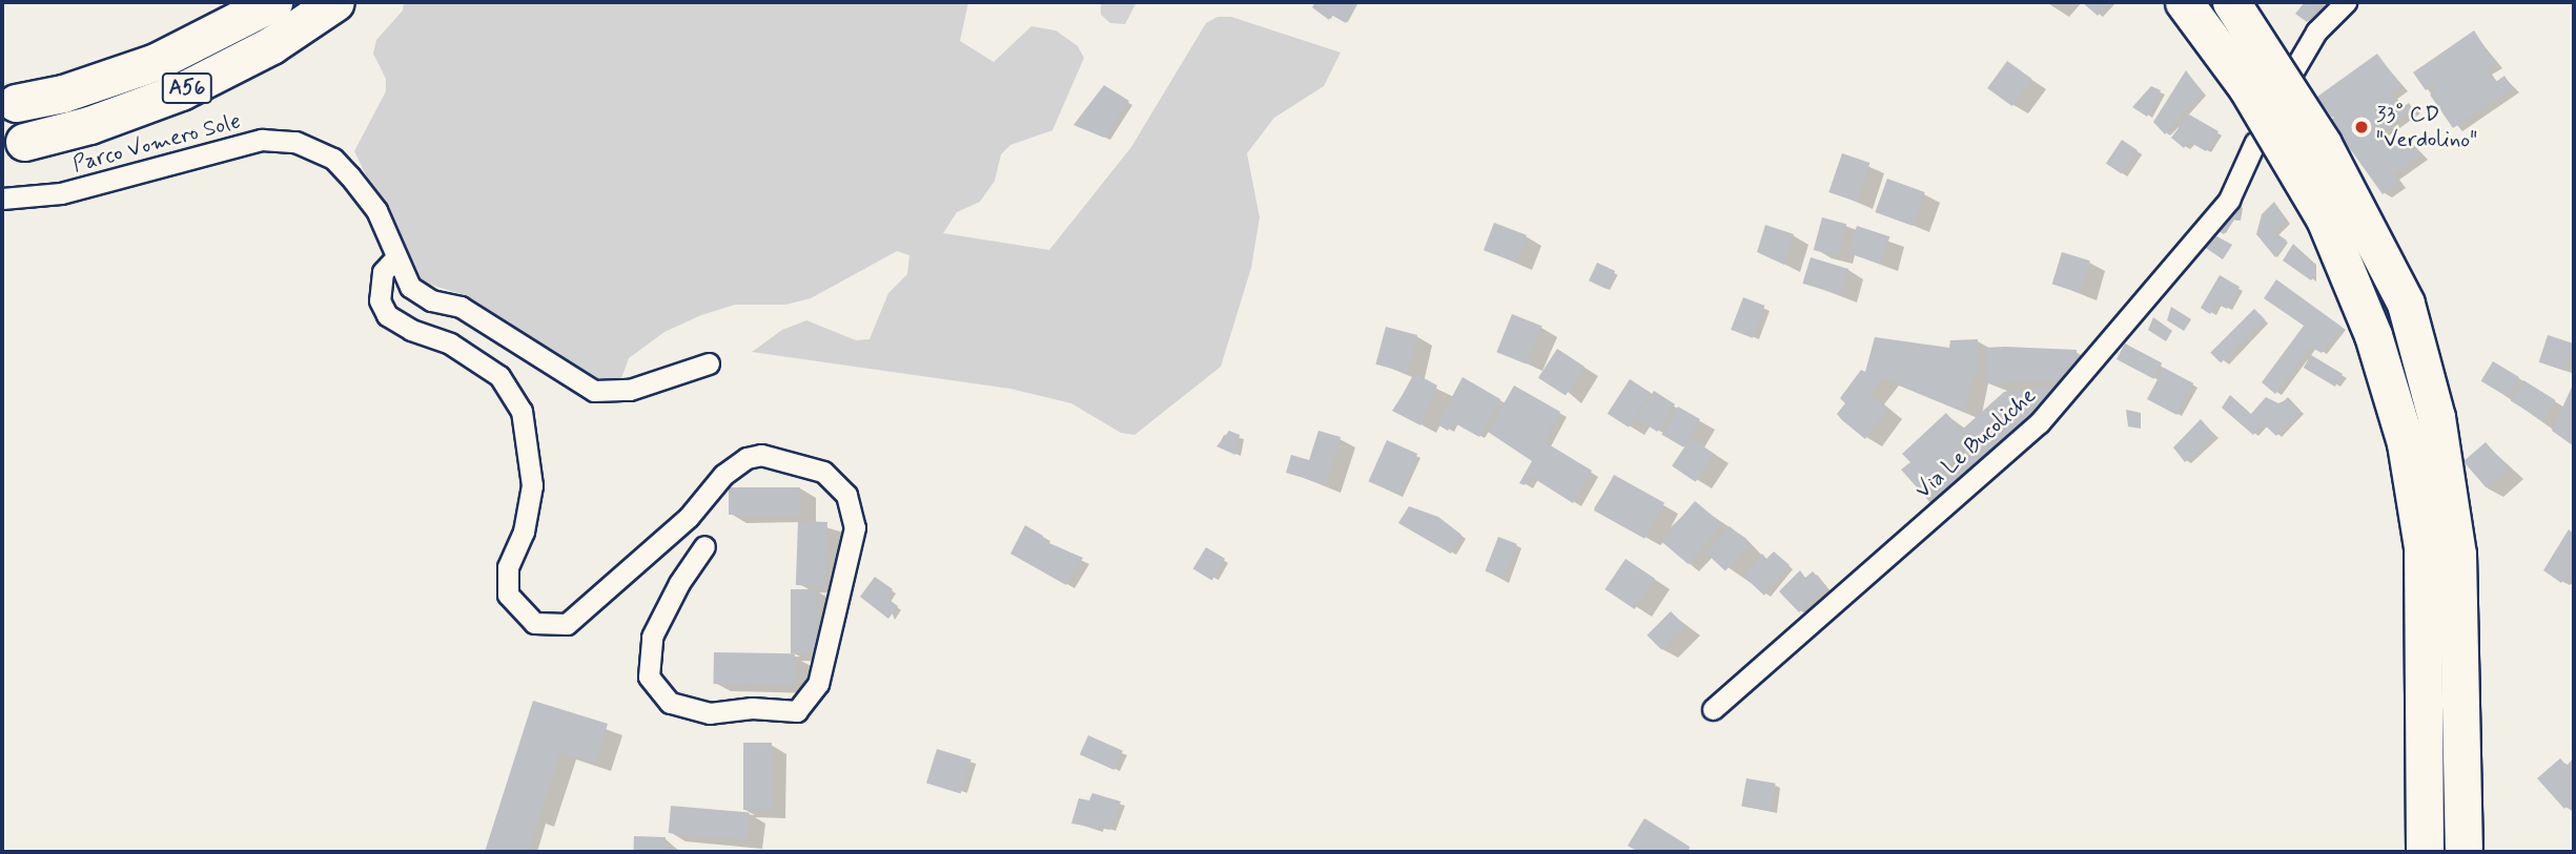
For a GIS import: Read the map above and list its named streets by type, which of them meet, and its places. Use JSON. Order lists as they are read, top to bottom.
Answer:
{
  "streets": {
    "highway": ["A56"],
    "street": ["Parco Vomero Sole", "Via Le Bucoliche"]
  },
  "places": ["33° CD \"Verdolino\""]
}
